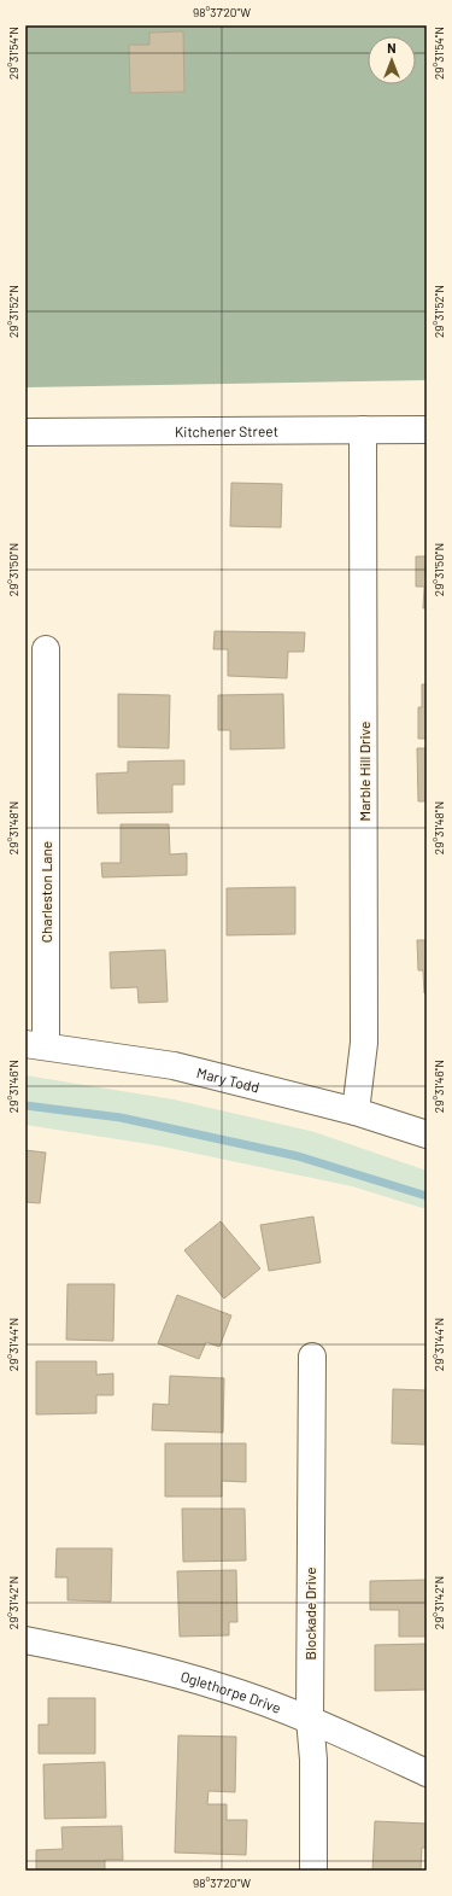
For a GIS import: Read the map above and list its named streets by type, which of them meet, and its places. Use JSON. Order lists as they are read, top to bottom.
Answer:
{
  "streets": {
    "street": [
      "Kitchener Street",
      "Marble Hill Drive",
      "Charleston Lane",
      "Mary Todd",
      "Blockade Drive",
      "Oglethorpe Drive"
    ]
  },
  "crossings": [
    ["Kitchener Street", "Marble Hill Drive"],
    ["Marble Hill Drive", "Mary Todd"],
    ["Charleston Lane", "Mary Todd"],
    ["Blockade Drive", "Oglethorpe Drive"]
  ],
  "north": "top",
  "coordinates": [
    "98°37'20\"W",
    "29°31'54\"N",
    "29°31'52\"N",
    "29°31'50\"N",
    "29°31'48\"N",
    "29°31'46\"N",
    "29°31'44\"N",
    "29°31'42\"N"
  ]
}
